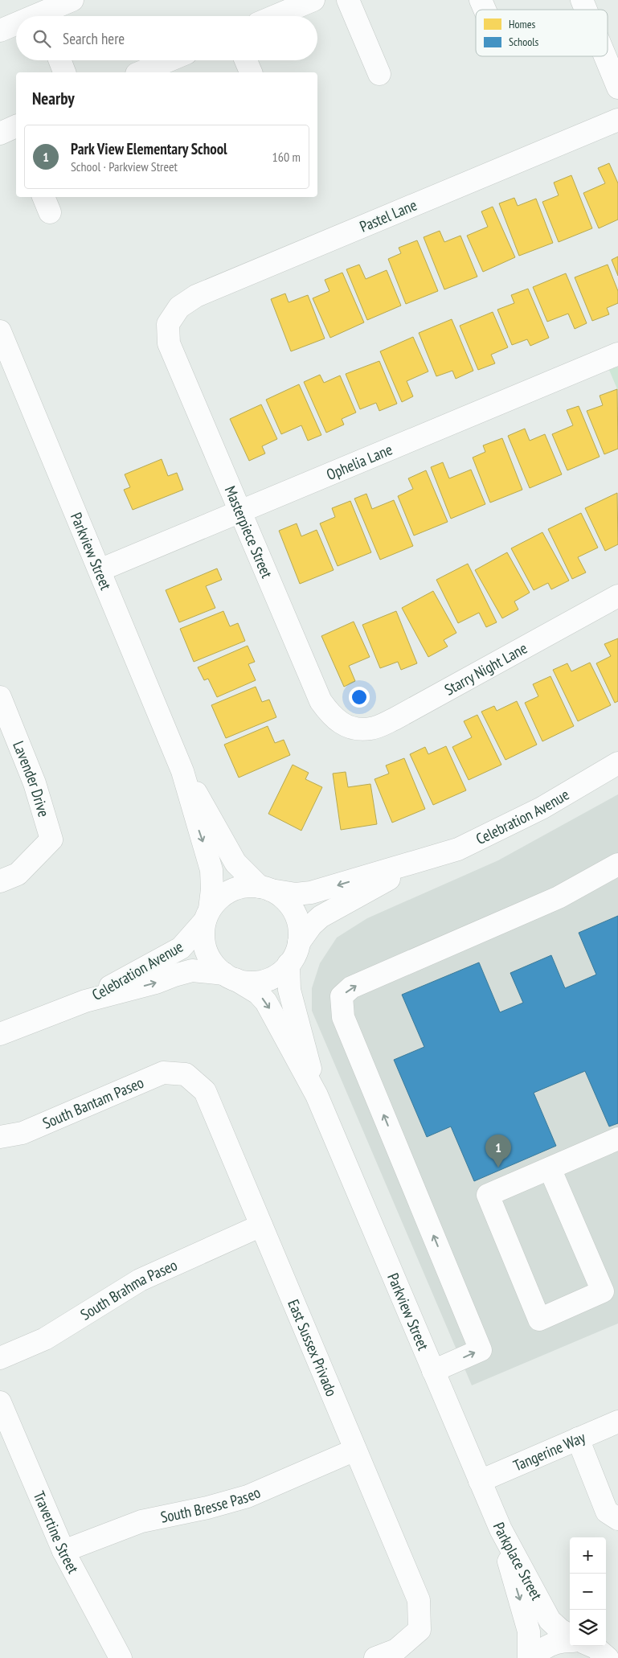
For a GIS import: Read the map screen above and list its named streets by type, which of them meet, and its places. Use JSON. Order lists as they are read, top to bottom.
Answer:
{
  "streets": {
    "street": [
      "Pastel Lane",
      "Ophelia Lane",
      "Masterpiece Street",
      "Parkview Street",
      "Starry Night Lane",
      "Lavender Drive",
      "Celebration Avenue",
      "South Bantam Paseo",
      "South Brahma Paseo",
      "East Sussex Privado",
      "Tangerine Way",
      "South Bresse Paseo",
      "Travertine Street",
      "Parkplace Street"
    ]
  },
  "crossings": [
    ["Pastel Lane", "Masterpiece Street"],
    ["Ophelia Lane", "Masterpiece Street"],
    ["Ophelia Lane", "Parkview Street"],
    ["Masterpiece Street", "Starry Night Lane"],
    ["Parkview Street", "Celebration Avenue"],
    ["Parkview Street", "Tangerine Way"],
    ["Parkview Street", "Parkplace Street"],
    ["South Bantam Paseo", "East Sussex Privado"],
    ["South Brahma Paseo", "East Sussex Privado"],
    ["East Sussex Privado", "South Bresse Paseo"],
    ["South Bresse Paseo", "Travertine Street"]
  ],
  "legend": ["Homes", "Schools"],
  "page": {
    "search": "Search here",
    "heading": "Nearby",
    "list": [
      {
        "mark": "1",
        "name": "Park View Elementary School",
        "note": "School · Parkview Street",
        "value": "160 m"
      }
    ],
    "pins": "1",
    "map_buttons": ["+", "−"]
  }
}
